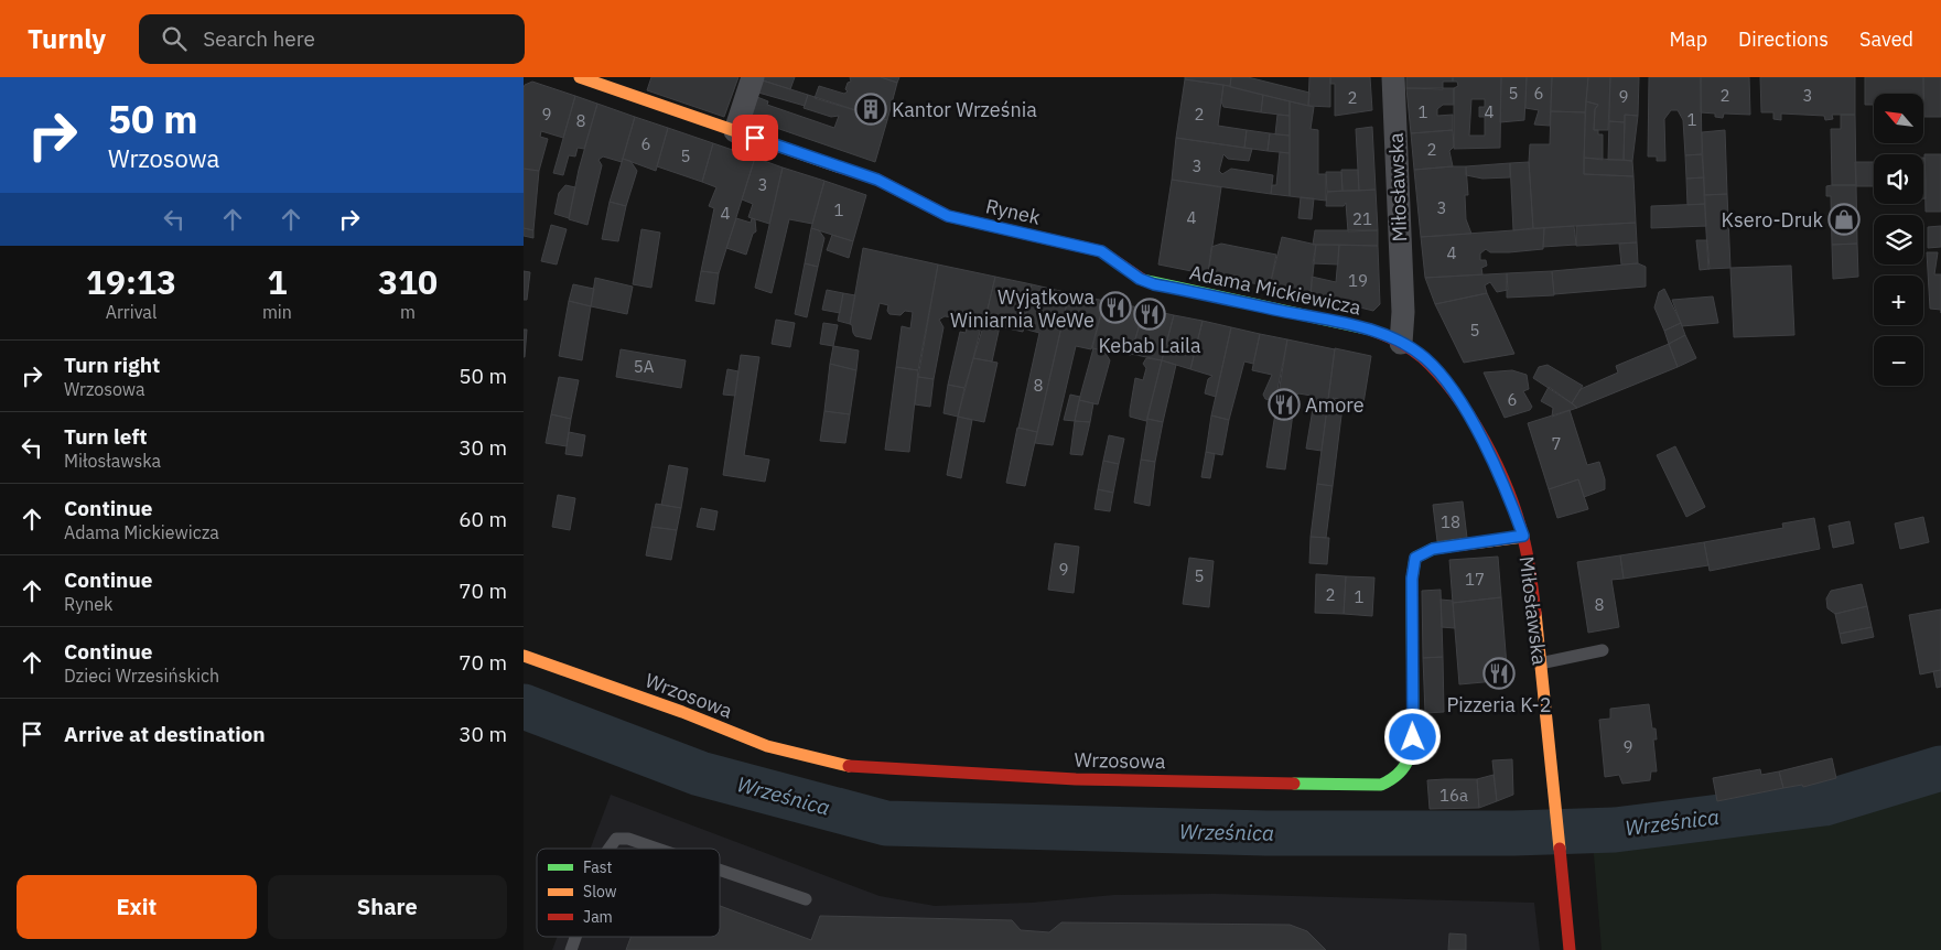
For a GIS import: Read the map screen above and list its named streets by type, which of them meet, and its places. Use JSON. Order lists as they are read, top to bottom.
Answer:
{
  "streets": {
    "street": [
      "Miłosławska",
      "Rynek",
      "Adama Mickiewicza",
      "Wrzosowa"
    ]
  },
  "crossings": [
    ["Miłosławska", "Adama Mickiewicza"],
    ["Miłosławska", "Wrzosowa"],
    ["Rynek", "Adama Mickiewicza"]
  ],
  "water": ["Wrześnica"],
  "places": {
    "building": ["Kantor Września"],
    "shop": ["Ksero-Druk"],
    "restaurant": [
      "Wyjątkowa Winiarnia WeWe",
      "Kebab Laila",
      "Amore",
      "Pizzeria K-2"
    ]
  },
  "house_numbers": [
    "5",
    "6",
    "2",
    "3",
    "9",
    "2",
    "1",
    "4",
    "9",
    "2",
    "1",
    "8",
    "6",
    "2",
    "5",
    "3",
    "3",
    "3",
    "1",
    "4",
    "4",
    "21",
    "4",
    "19",
    "5",
    "5A",
    "8",
    "6",
    "7",
    "18",
    "9",
    "5",
    "17",
    "2",
    "1",
    "8",
    "9",
    "16a"
  ],
  "legend": ["Fast", "Slow", "Jam"],
  "north": "top left",
  "page": {
    "header": "Turnly",
    "search": "Search here",
    "nav": ["Map", "Directions", "Saved"],
    "turn": ["50 m", "Wrzosowa"],
    "map_buttons": ["+", "−"],
    "eta": [
      "19:13",
      "Arrival",
      "1",
      "min",
      "310",
      "m"
    ],
    "list": [
      {
        "name": "Turn right",
        "note": "Wrzosowa",
        "value": "50 m"
      },
      {
        "name": "Turn left",
        "note": "Miłosławska",
        "value": "30 m"
      },
      {
        "name": "Continue",
        "note": "Adama Mickiewicza",
        "value": "60 m"
      },
      {
        "name": "Continue",
        "note": "Rynek",
        "value": "70 m"
      },
      {
        "name": "Continue",
        "note": "Dzieci Wrzesińskich",
        "value": "70 m"
      },
      {
        "name": "Arrive at destination",
        "value": "30 m"
      }
    ],
    "buttons": ["Exit", "Share"]
  }
}
